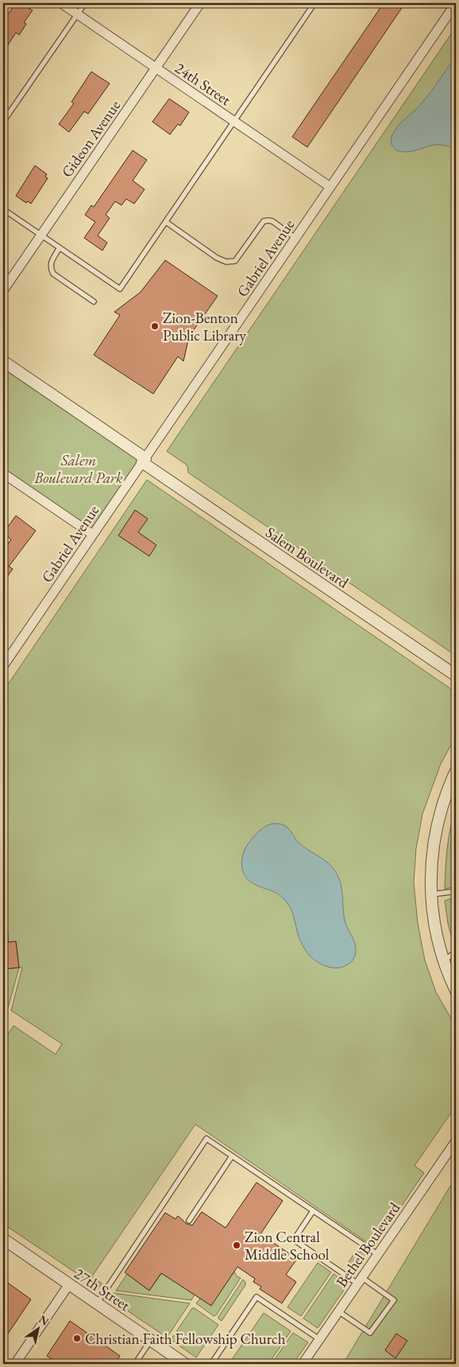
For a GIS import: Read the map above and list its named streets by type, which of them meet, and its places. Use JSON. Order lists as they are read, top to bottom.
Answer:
{
  "streets": {
    "street": [
      "24th Street",
      "Gideon Avenue",
      "Gabriel Avenue",
      "Salem Boulevard",
      "Bethel Boulevard",
      "27th Street"
    ]
  },
  "crossings": [
    ["24th Street", "Gideon Avenue"],
    ["24th Street", "Gabriel Avenue"],
    ["Gabriel Avenue", "Salem Boulevard"]
  ],
  "parks": ["Salem Boulevard Park"],
  "places": ["Zion-Benton Public Library", "Zion Central Middle School", "Christian Faith Fellowship Church"],
  "north": "top right"
}
